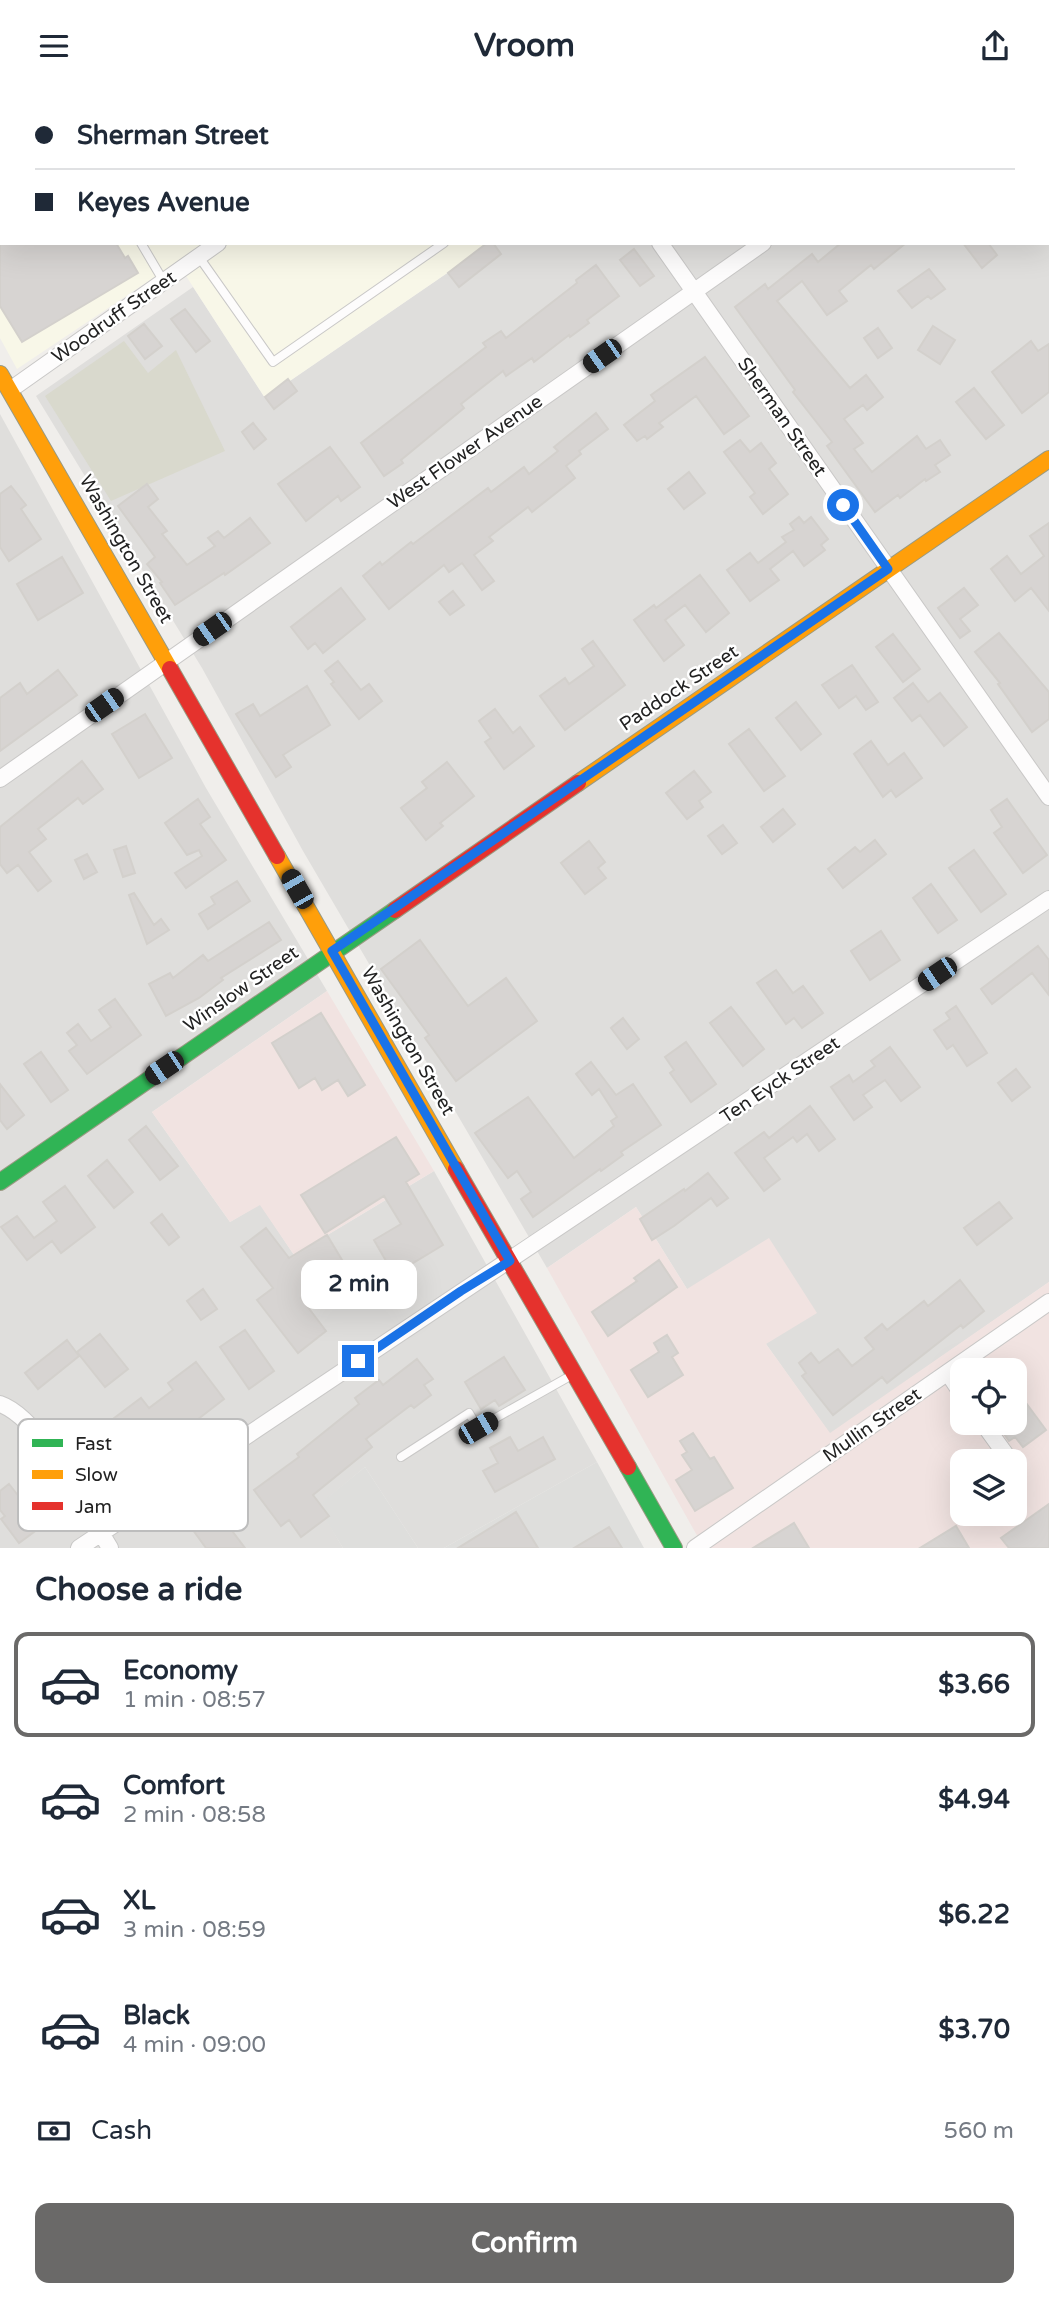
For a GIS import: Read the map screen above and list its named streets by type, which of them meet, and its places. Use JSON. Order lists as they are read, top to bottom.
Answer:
{
  "streets": {
    "main road": ["Washington Street", "Paddock Street", "Winslow Street"],
    "street": [
      "Woodruff Street",
      "Sherman Street",
      "West Flower Avenue",
      "Ten Eyck Street",
      "Mullin Street"
    ]
  },
  "crossings": [
    ["Woodruff Street", "Washington Street"],
    ["Sherman Street", "West Flower Avenue"],
    ["Sherman Street", "Paddock Street"],
    ["West Flower Avenue", "Washington Street"],
    ["Washington Street", "Paddock Street"],
    ["Washington Street", "Winslow Street"],
    ["Washington Street", "Ten Eyck Street"],
    ["Paddock Street", "Winslow Street"]
  ],
  "legend": ["Fast", "Slow", "Jam"],
  "page": {
    "header": "Vroom",
    "banner": ["Sherman Street", "Keyes Avenue"],
    "bubble": "2 min",
    "heading": "Choose a ride",
    "list": [
      {
        "name": "Economy",
        "note": "1 min · 08:57",
        "value": "$3.66"
      },
      {
        "name": "Comfort",
        "note": "2 min · 08:58",
        "value": "$4.94"
      },
      {
        "name": "XL",
        "note": "3 min · 08:59",
        "value": "$6.22"
      },
      {
        "name": "Black",
        "note": "4 min · 09:00",
        "value": "$3.70"
      }
    ],
    "pay": ["Cash", "560 m"],
    "buttons": "Confirm"
  }
}
